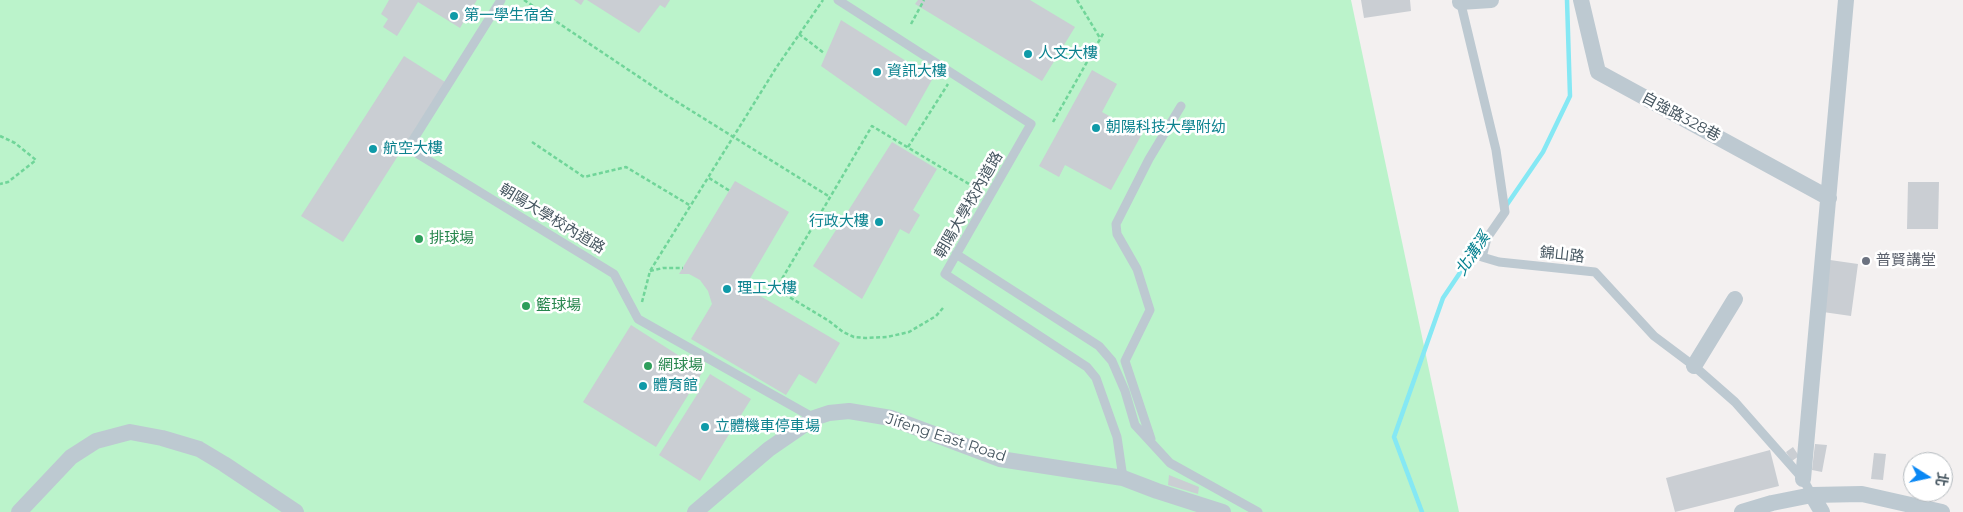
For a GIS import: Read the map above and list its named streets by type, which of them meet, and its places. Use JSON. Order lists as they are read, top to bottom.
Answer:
{
  "streets": {
    "street": ["自強路328巷", "Jifeng East Road"],
    "lane": ["朝陽大學校內道路", "錦山路"]
  },
  "crossings": [
    ["朝陽大學校內道路", "Jifeng East Road"]
  ],
  "water": ["北溝溪"],
  "places": [
    "第一學生宿舍",
    "人文大樓",
    "資訊大樓",
    "朝陽科技大學附幼",
    "航空大樓",
    "行政大樓",
    "排球場",
    "普賢講堂",
    "理工大樓",
    "籃球場",
    "網球場",
    "體育館",
    "立體機車停車場"
  ],
  "north": "right"
}
